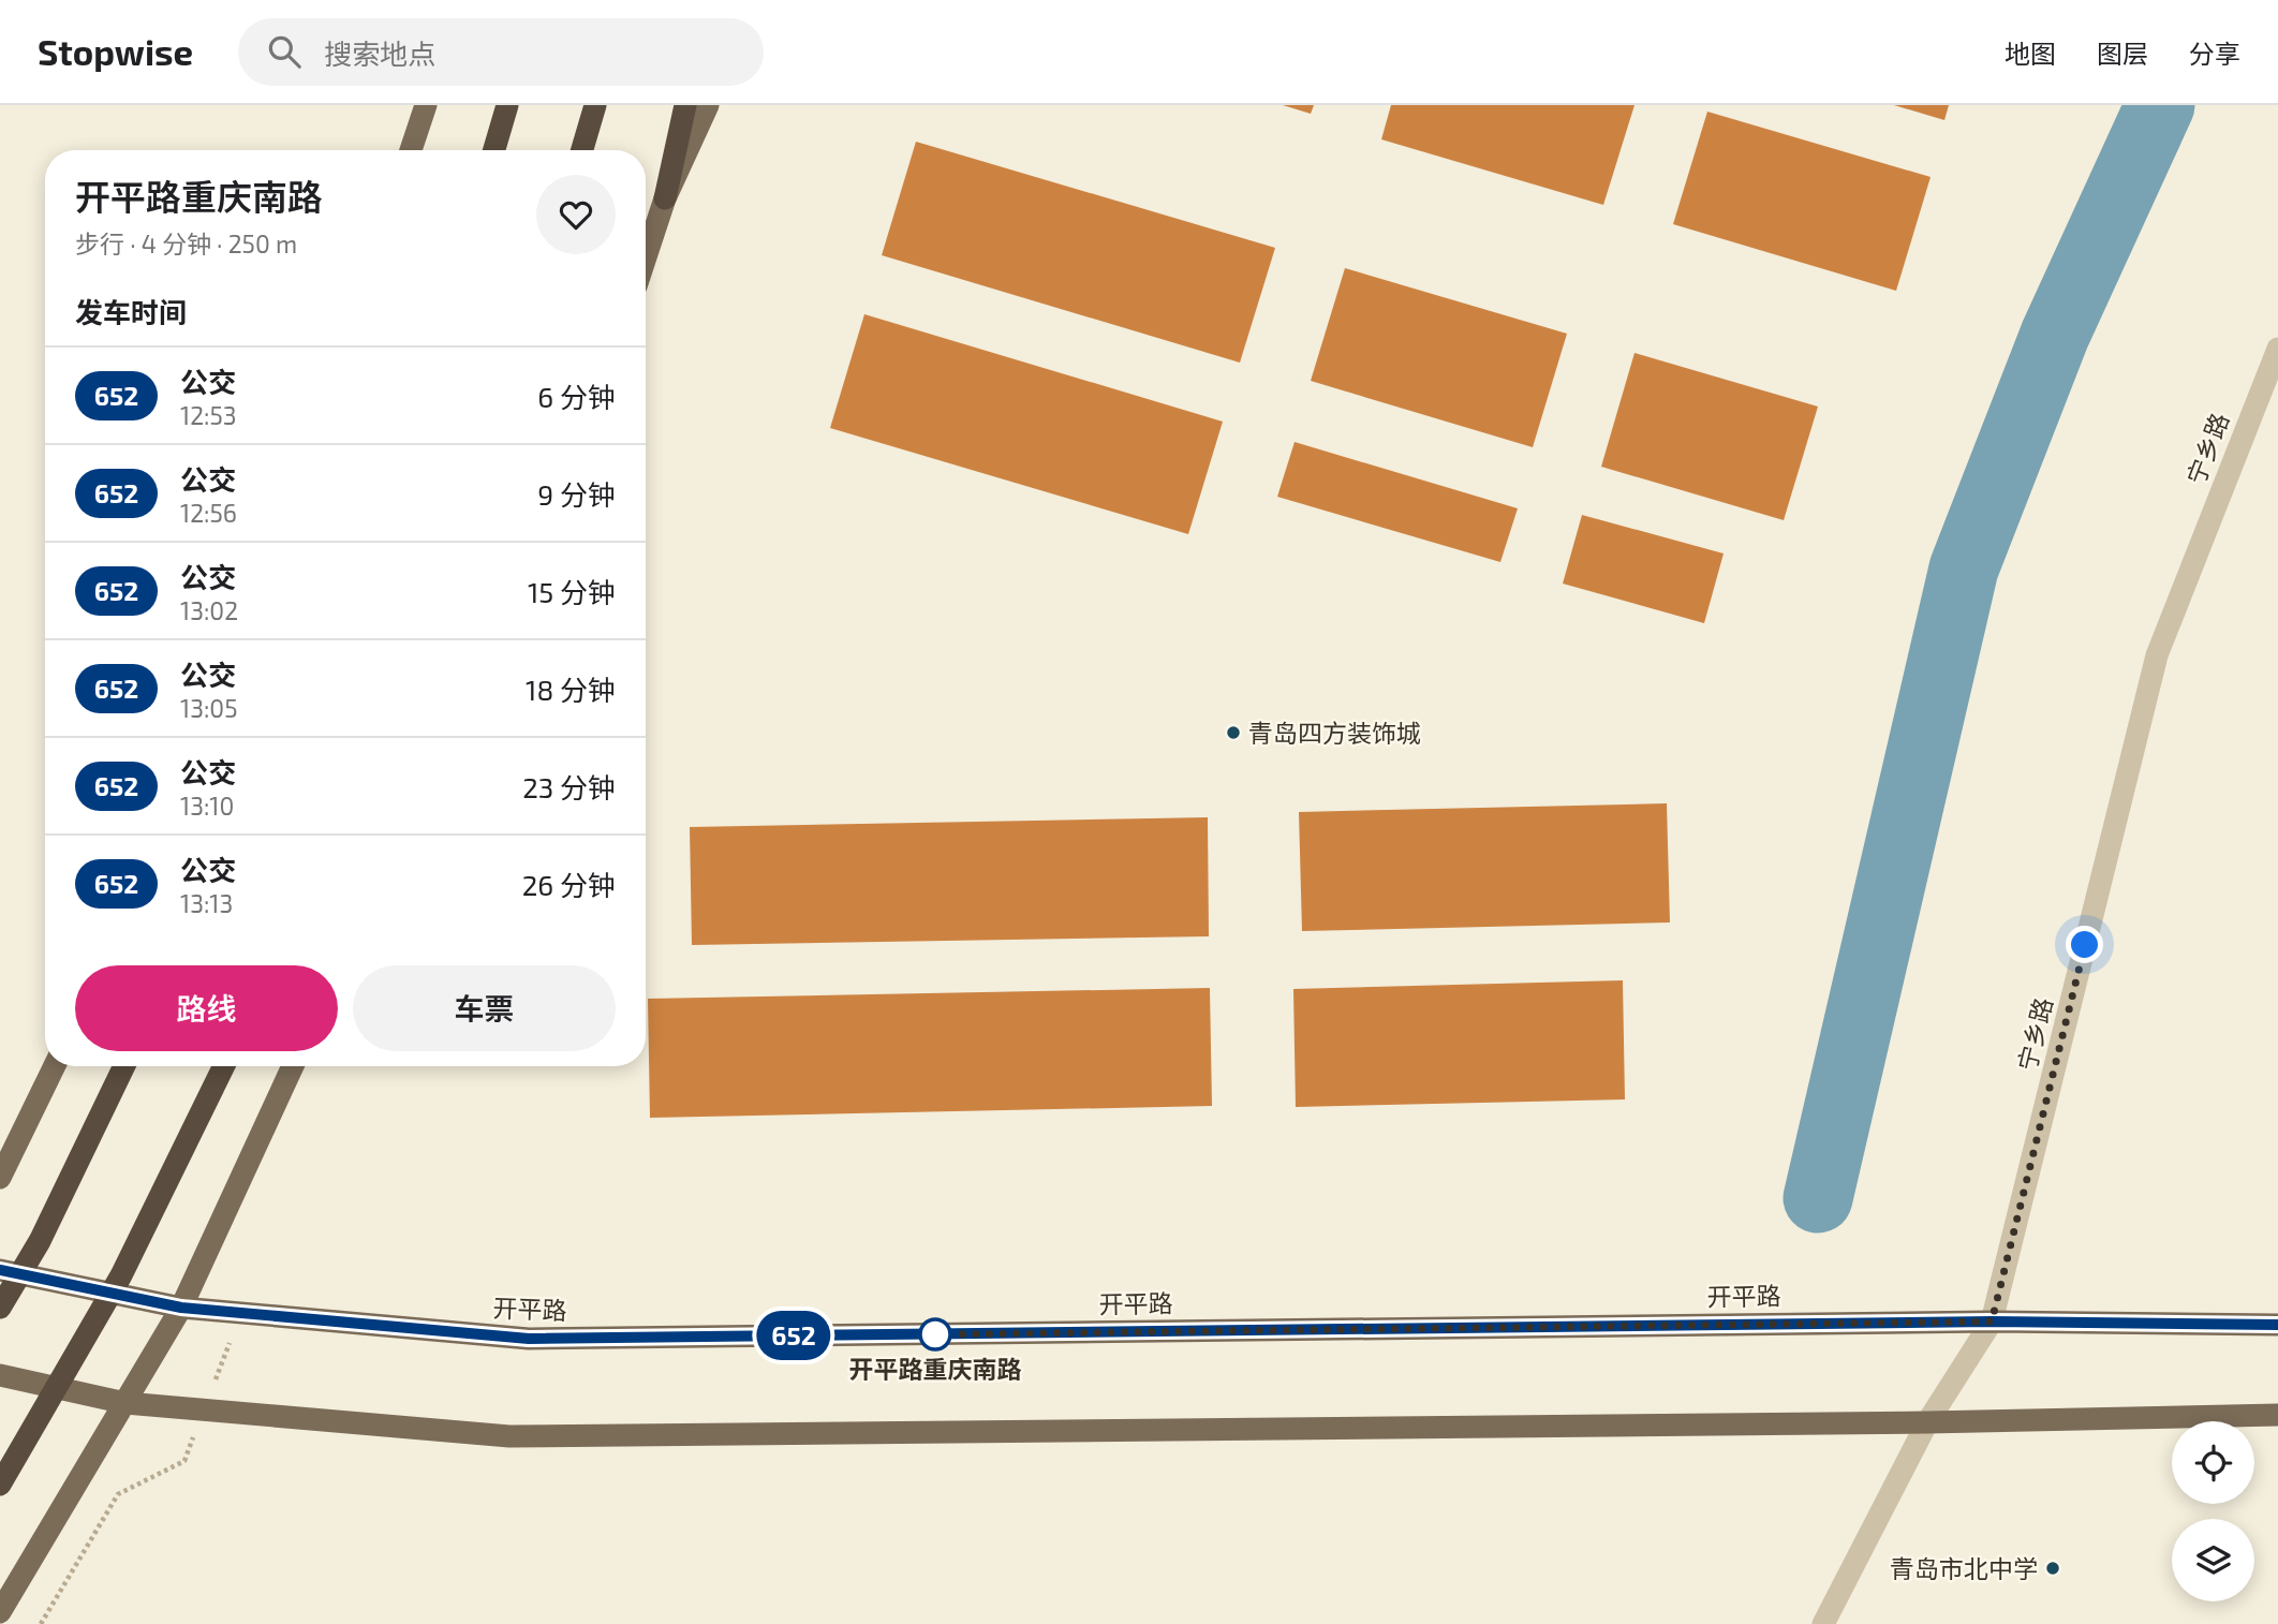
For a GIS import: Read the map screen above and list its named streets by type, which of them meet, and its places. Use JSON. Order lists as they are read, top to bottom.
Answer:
{
  "streets": {
    "main road": ["开平路"],
    "street": ["宁乡路"]
  },
  "crossings": [
    ["宁乡路", "开平路"]
  ],
  "places": ["青岛四方装饰城", "开平路重庆南路", "青岛市北中学"],
  "lines": ["bus line 652"],
  "page": {
    "header": "Stopwise",
    "search": "搜索地点",
    "nav": ["地图", "图层", "分享"],
    "on_map": "652",
    "heading": [
      ["开平路重庆南路", "步行 · 4 分钟 · 250 m"],
      "发车时间"
    ],
    "list": [
      {
        "mark": "652",
        "name": "公交",
        "note": "12:53",
        "value": "6 分钟"
      },
      {
        "mark": "652",
        "name": "公交",
        "note": "12:56",
        "value": "9 分钟"
      },
      {
        "mark": "652",
        "name": "公交",
        "note": "13:02",
        "value": "15 分钟"
      },
      {
        "mark": "652",
        "name": "公交",
        "note": "13:05",
        "value": "18 分钟"
      },
      {
        "mark": "652",
        "name": "公交",
        "note": "13:10",
        "value": "23 分钟"
      },
      {
        "mark": "652",
        "name": "公交",
        "note": "13:13",
        "value": "26 分钟"
      }
    ],
    "buttons": ["路线", "车票"]
  }
}
